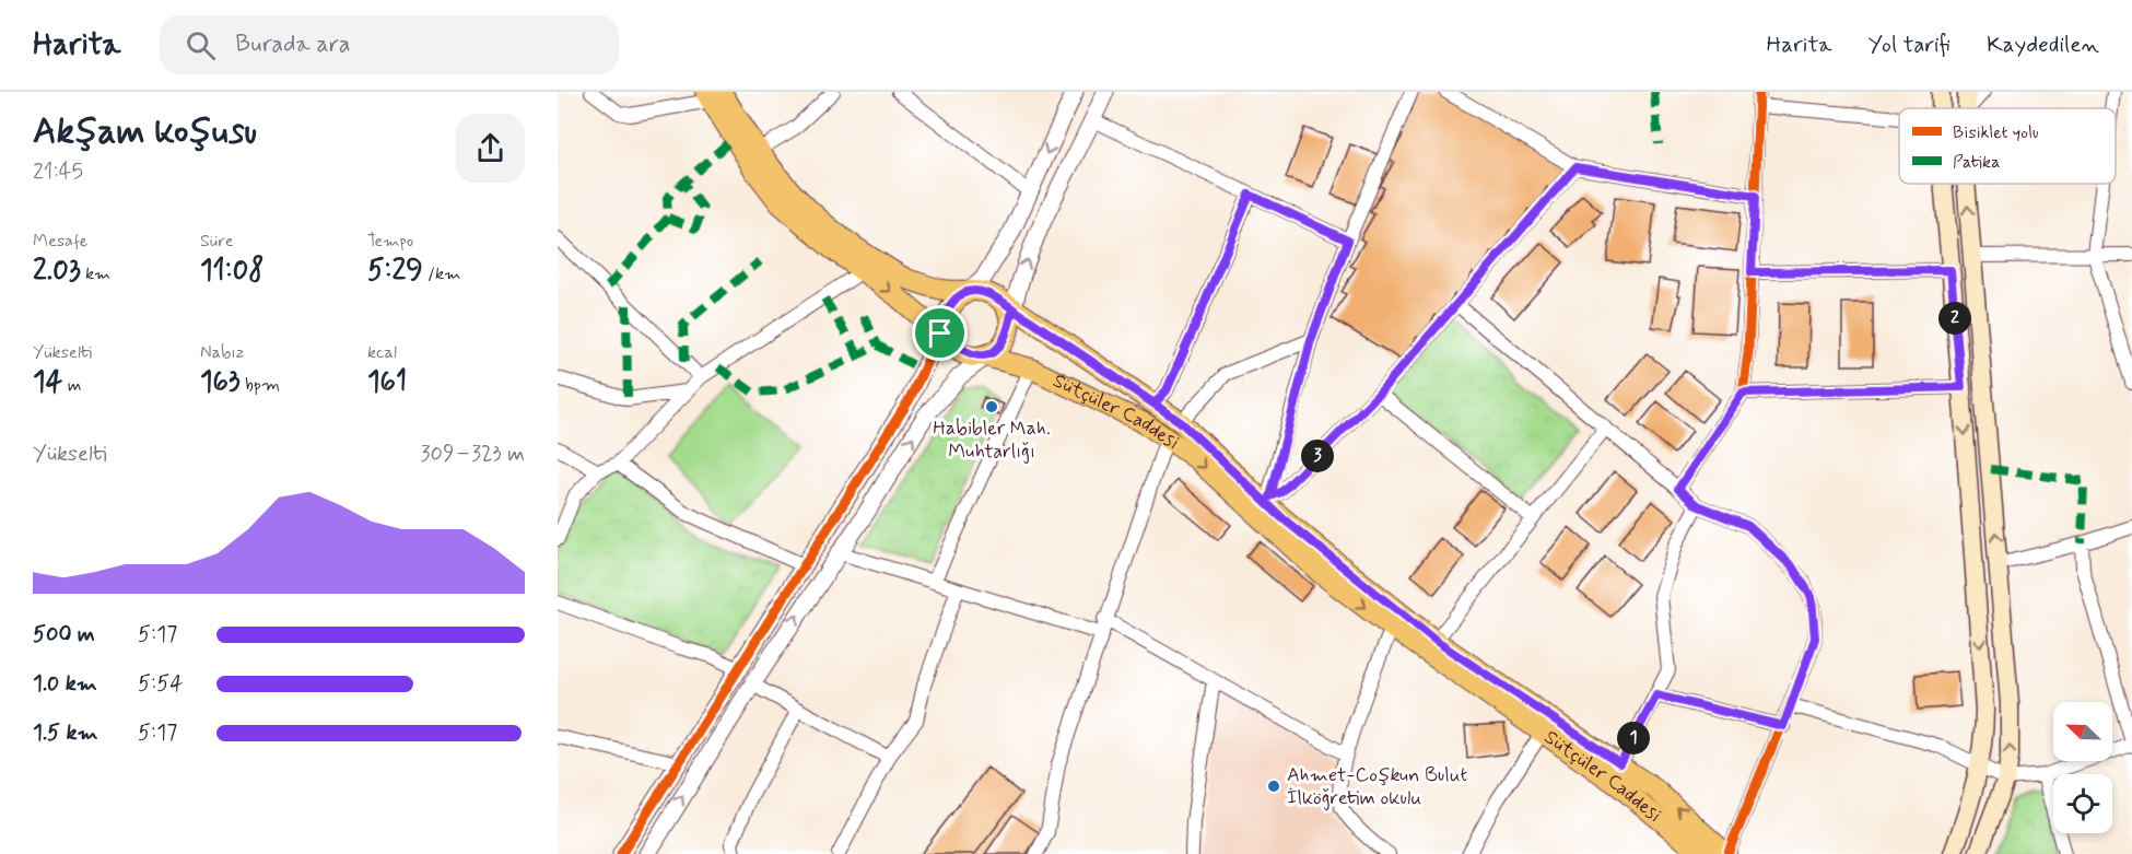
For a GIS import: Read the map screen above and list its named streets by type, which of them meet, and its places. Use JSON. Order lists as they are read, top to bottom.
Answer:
{
  "streets": {
    "main road": ["Sütçüler Caddesi"]
  },
  "places": ["Habibler Mah. Muhtarlığı", "Ahmet-Coşkun Bulut İlköğretim okulu"],
  "legend": ["Bisiklet yolu", "Patika"],
  "north": "top left",
  "page": {
    "header": "Harita",
    "search": "Burada ara",
    "nav": ["Harita", "Yol tarifi", "Kaydedilen"],
    "heading": ["Akşam koşusu", "21:45"],
    "stats": [
      ["Mesafe", "2.03 km"],
      ["Süre", "11:08"],
      ["Tempo", "5:29 /km"],
      ["Yükselti", "14 m"],
      ["Nabız", "163 bpm"],
      ["kcal", "161"]
    ],
    "pins": ["2", "3", "1"],
    "chart": ["Yükselti", "309–323 m"],
    "list": [
      {
        "name": "500 m",
        "note": "5:17"
      },
      {
        "name": "1.0 km",
        "note": "5:54"
      },
      {
        "name": "1.5 km",
        "note": "5:17"
      }
    ]
  }
}
